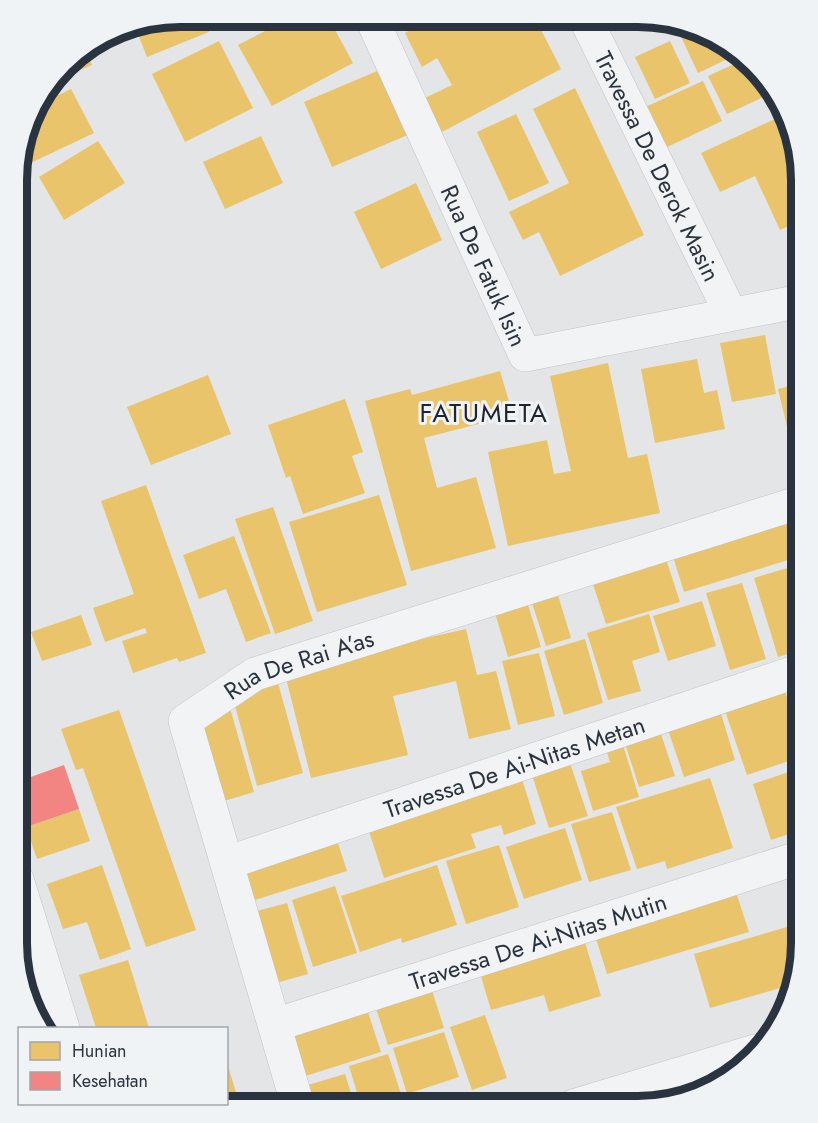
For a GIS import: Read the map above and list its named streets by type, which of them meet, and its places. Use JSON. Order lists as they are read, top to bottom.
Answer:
{
  "streets": {
    "street": [
      "Travessa De Derok Masin",
      "Rua De Fatuk Isin",
      "Rua De Rai A’as",
      "Travessa De Ai-Nitas Metan",
      "Travessa De Ai-Nitas Mutin"
    ]
  },
  "crossings": [
    ["Travessa De Derok Masin", "Rua De Fatuk Isin"],
    ["Rua De Rai A’as", "Travessa De Ai-Nitas Metan"],
    ["Rua De Rai A’as", "Travessa De Ai-Nitas Mutin"]
  ],
  "districts": ["FATUMETA"],
  "legend": ["Hunian", "Kesehatan"]
}
